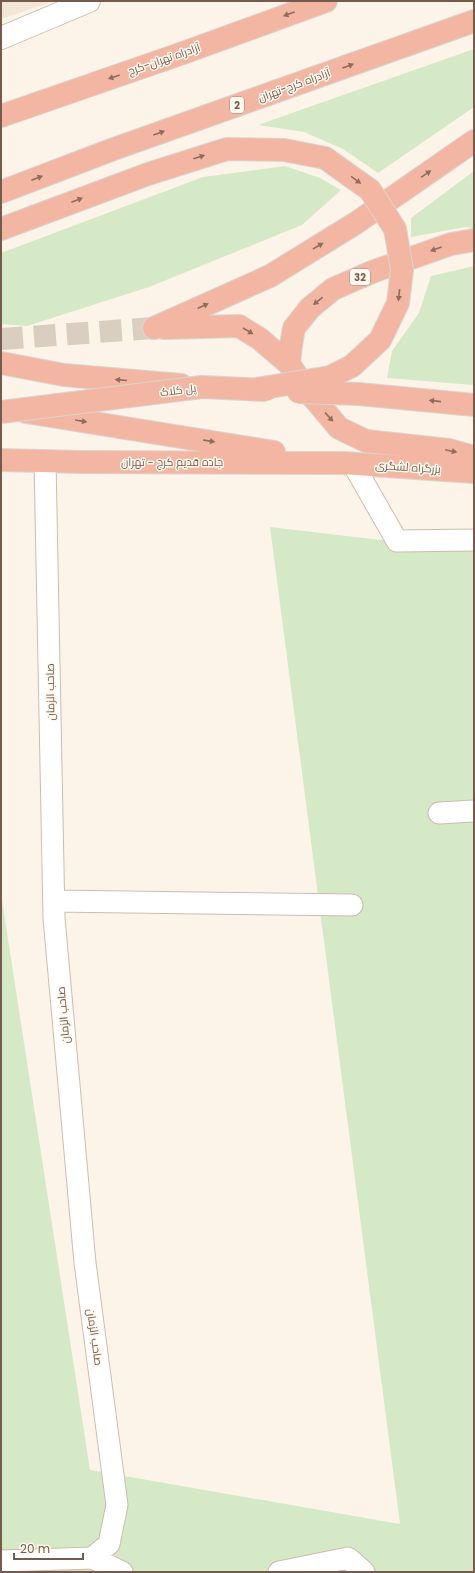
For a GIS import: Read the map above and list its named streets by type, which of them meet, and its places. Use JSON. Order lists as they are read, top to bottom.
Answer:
{
  "streets": {
    "highway": [
      "آزادراه تهران-کرج",
      "آزادراه کرج-تهران",
      "2",
      "32",
      "پل کلاک",
      "جاده قدیم کرج - تهران",
      "بزرگراه لشگری"
    ],
    "street": ["صاحب الزمان"]
  },
  "crossings": [
    ["جاده قدیم کرج - تهران", "بزرگراه لشگری"],
    ["جاده قدیم کرج - تهران", "صاحب الزمان"]
  ],
  "one_way": ["آزادراه تهران-کرج", "آزادراه کرج-تهران"],
  "scale_bar": "20 m"
}
